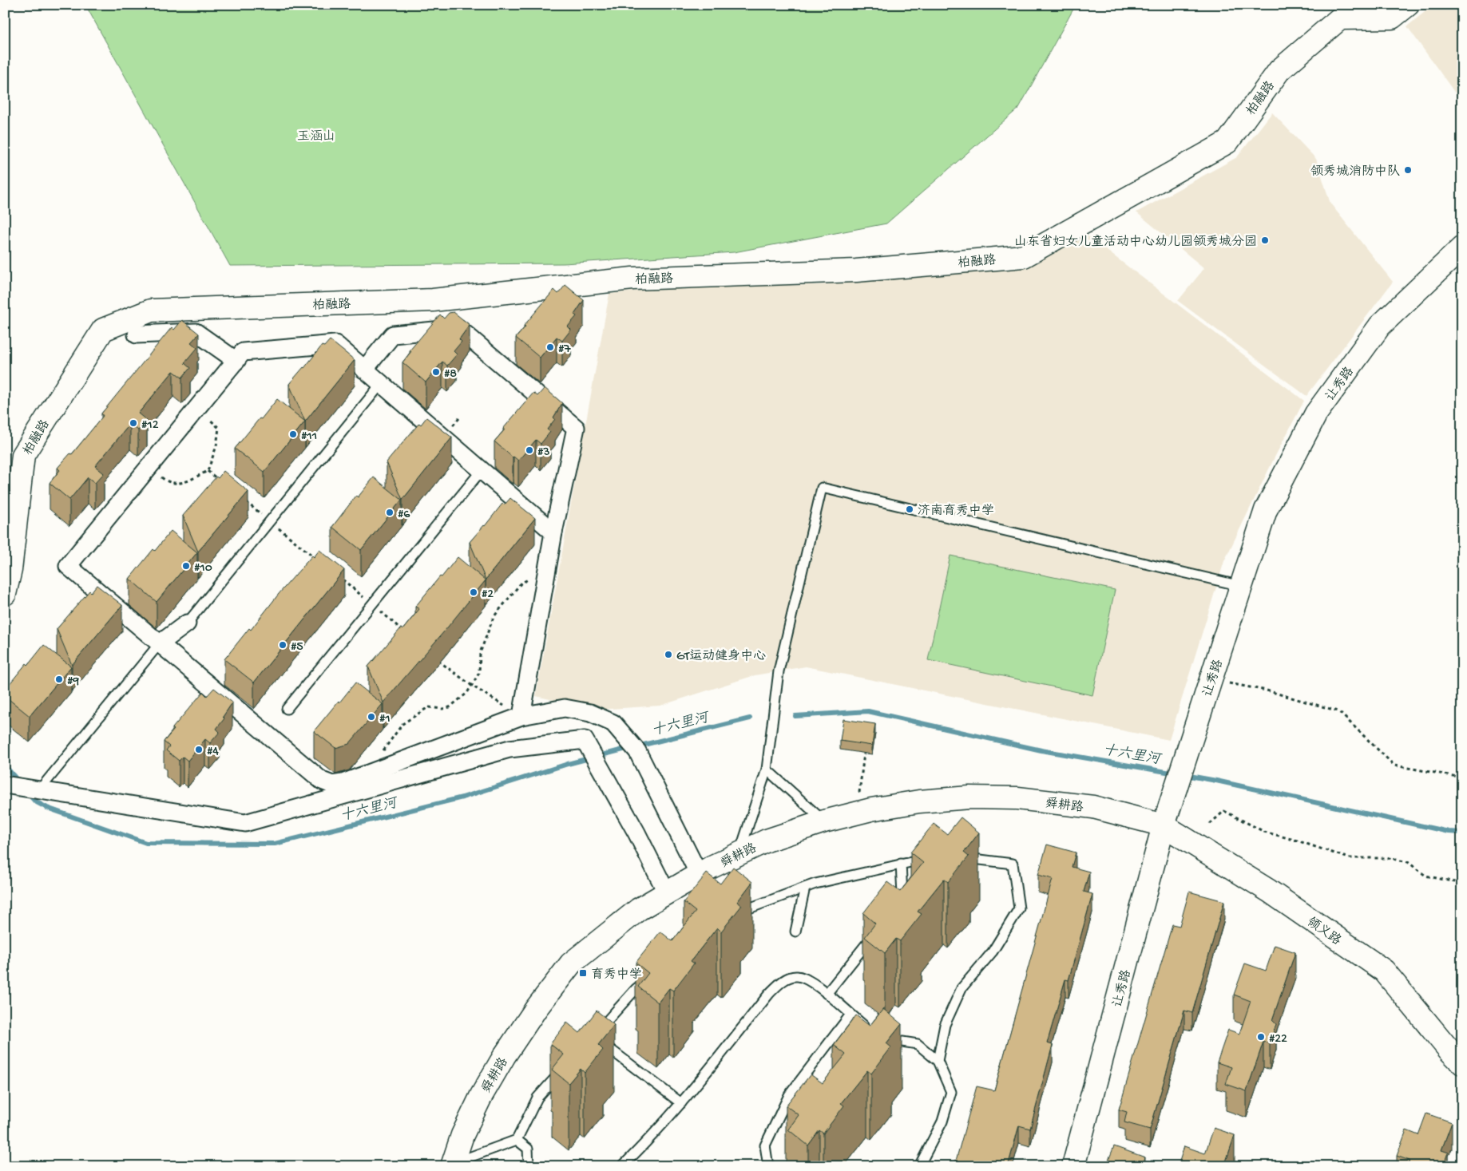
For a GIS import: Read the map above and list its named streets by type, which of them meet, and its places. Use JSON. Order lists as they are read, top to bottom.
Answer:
{
  "streets": {
    "street": [
      "柏融路",
      "让秀路",
      "舜耕路",
      "领义路"
    ]
  },
  "crossings": [
    ["让秀路", "舜耕路"],
    ["让秀路", "领义路"],
    ["舜耕路", "领义路"]
  ],
  "water": ["十六里河"],
  "parks": ["玉涵山"],
  "places": {
    "other": [
      "领秀城消防中队",
      "山东省妇女儿童活动中心幼儿园领秀城分园",
      "#7",
      "#8",
      "#12",
      "#11",
      "#3",
      "济南育秀中学",
      "#6",
      "#10",
      "#2",
      "#5",
      "GT运动健身中心",
      "#9",
      "#1",
      "#4",
      "#22"
    ],
    "transit": ["育秀中学"]
  }
}
